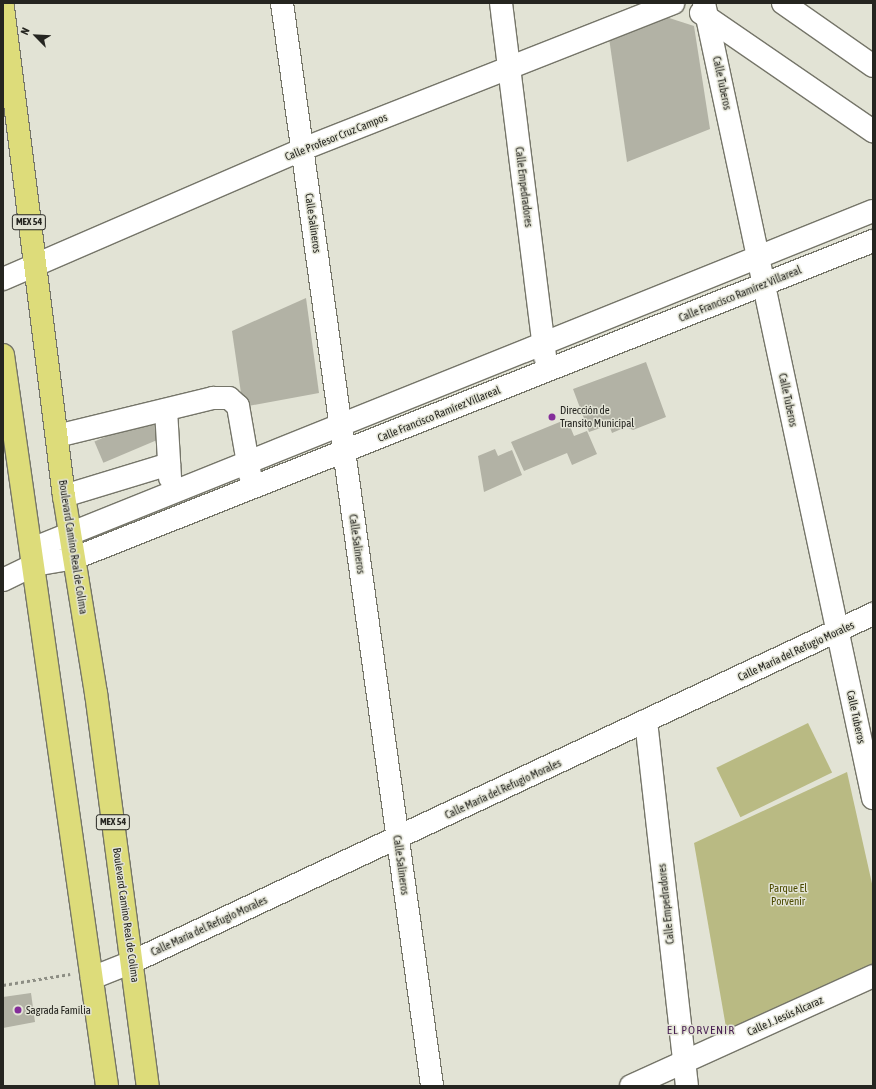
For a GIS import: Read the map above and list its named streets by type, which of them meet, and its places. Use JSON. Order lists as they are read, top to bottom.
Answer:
{
  "streets": {
    "main road": ["MEX 54", "Boulevard Camino Real de Colima"],
    "street": [
      "Calle Tuberos",
      "Calle Profesor Cruz Campos",
      "Calle Empedradores",
      "Calle Salineros",
      "Calle Francisco Ramírez Villareal",
      "Calle María del Refugio Morales",
      "Calle J. Jesús Alcaraz"
    ]
  },
  "crossings": [
    ["Calle Tuberos", "Calle Francisco Ramírez Villareal"],
    ["Calle Tuberos", "Calle María del Refugio Morales"],
    ["Calle Profesor Cruz Campos", "Calle Empedradores"],
    ["Calle Profesor Cruz Campos", "Calle Salineros"],
    ["Calle Profesor Cruz Campos", "Boulevard Camino Real de Colima"],
    ["Calle Empedradores", "Calle Francisco Ramírez Villareal"],
    ["Calle Empedradores", "Calle María del Refugio Morales"],
    ["Calle Empedradores", "Calle J. Jesús Alcaraz"],
    ["Calle Salineros", "Calle Francisco Ramírez Villareal"],
    ["Calle Salineros", "Calle María del Refugio Morales"],
    ["Calle Francisco Ramírez Villareal", "Boulevard Camino Real de Colima"],
    ["Boulevard Camino Real de Colima", "Calle María del Refugio Morales"]
  ],
  "districts": ["EL PORVENIR"],
  "parks": ["Parque El Porvenir"],
  "places": ["Dirección de Transito Municipal", "Sagrada Familia"],
  "north": "top left"
}
